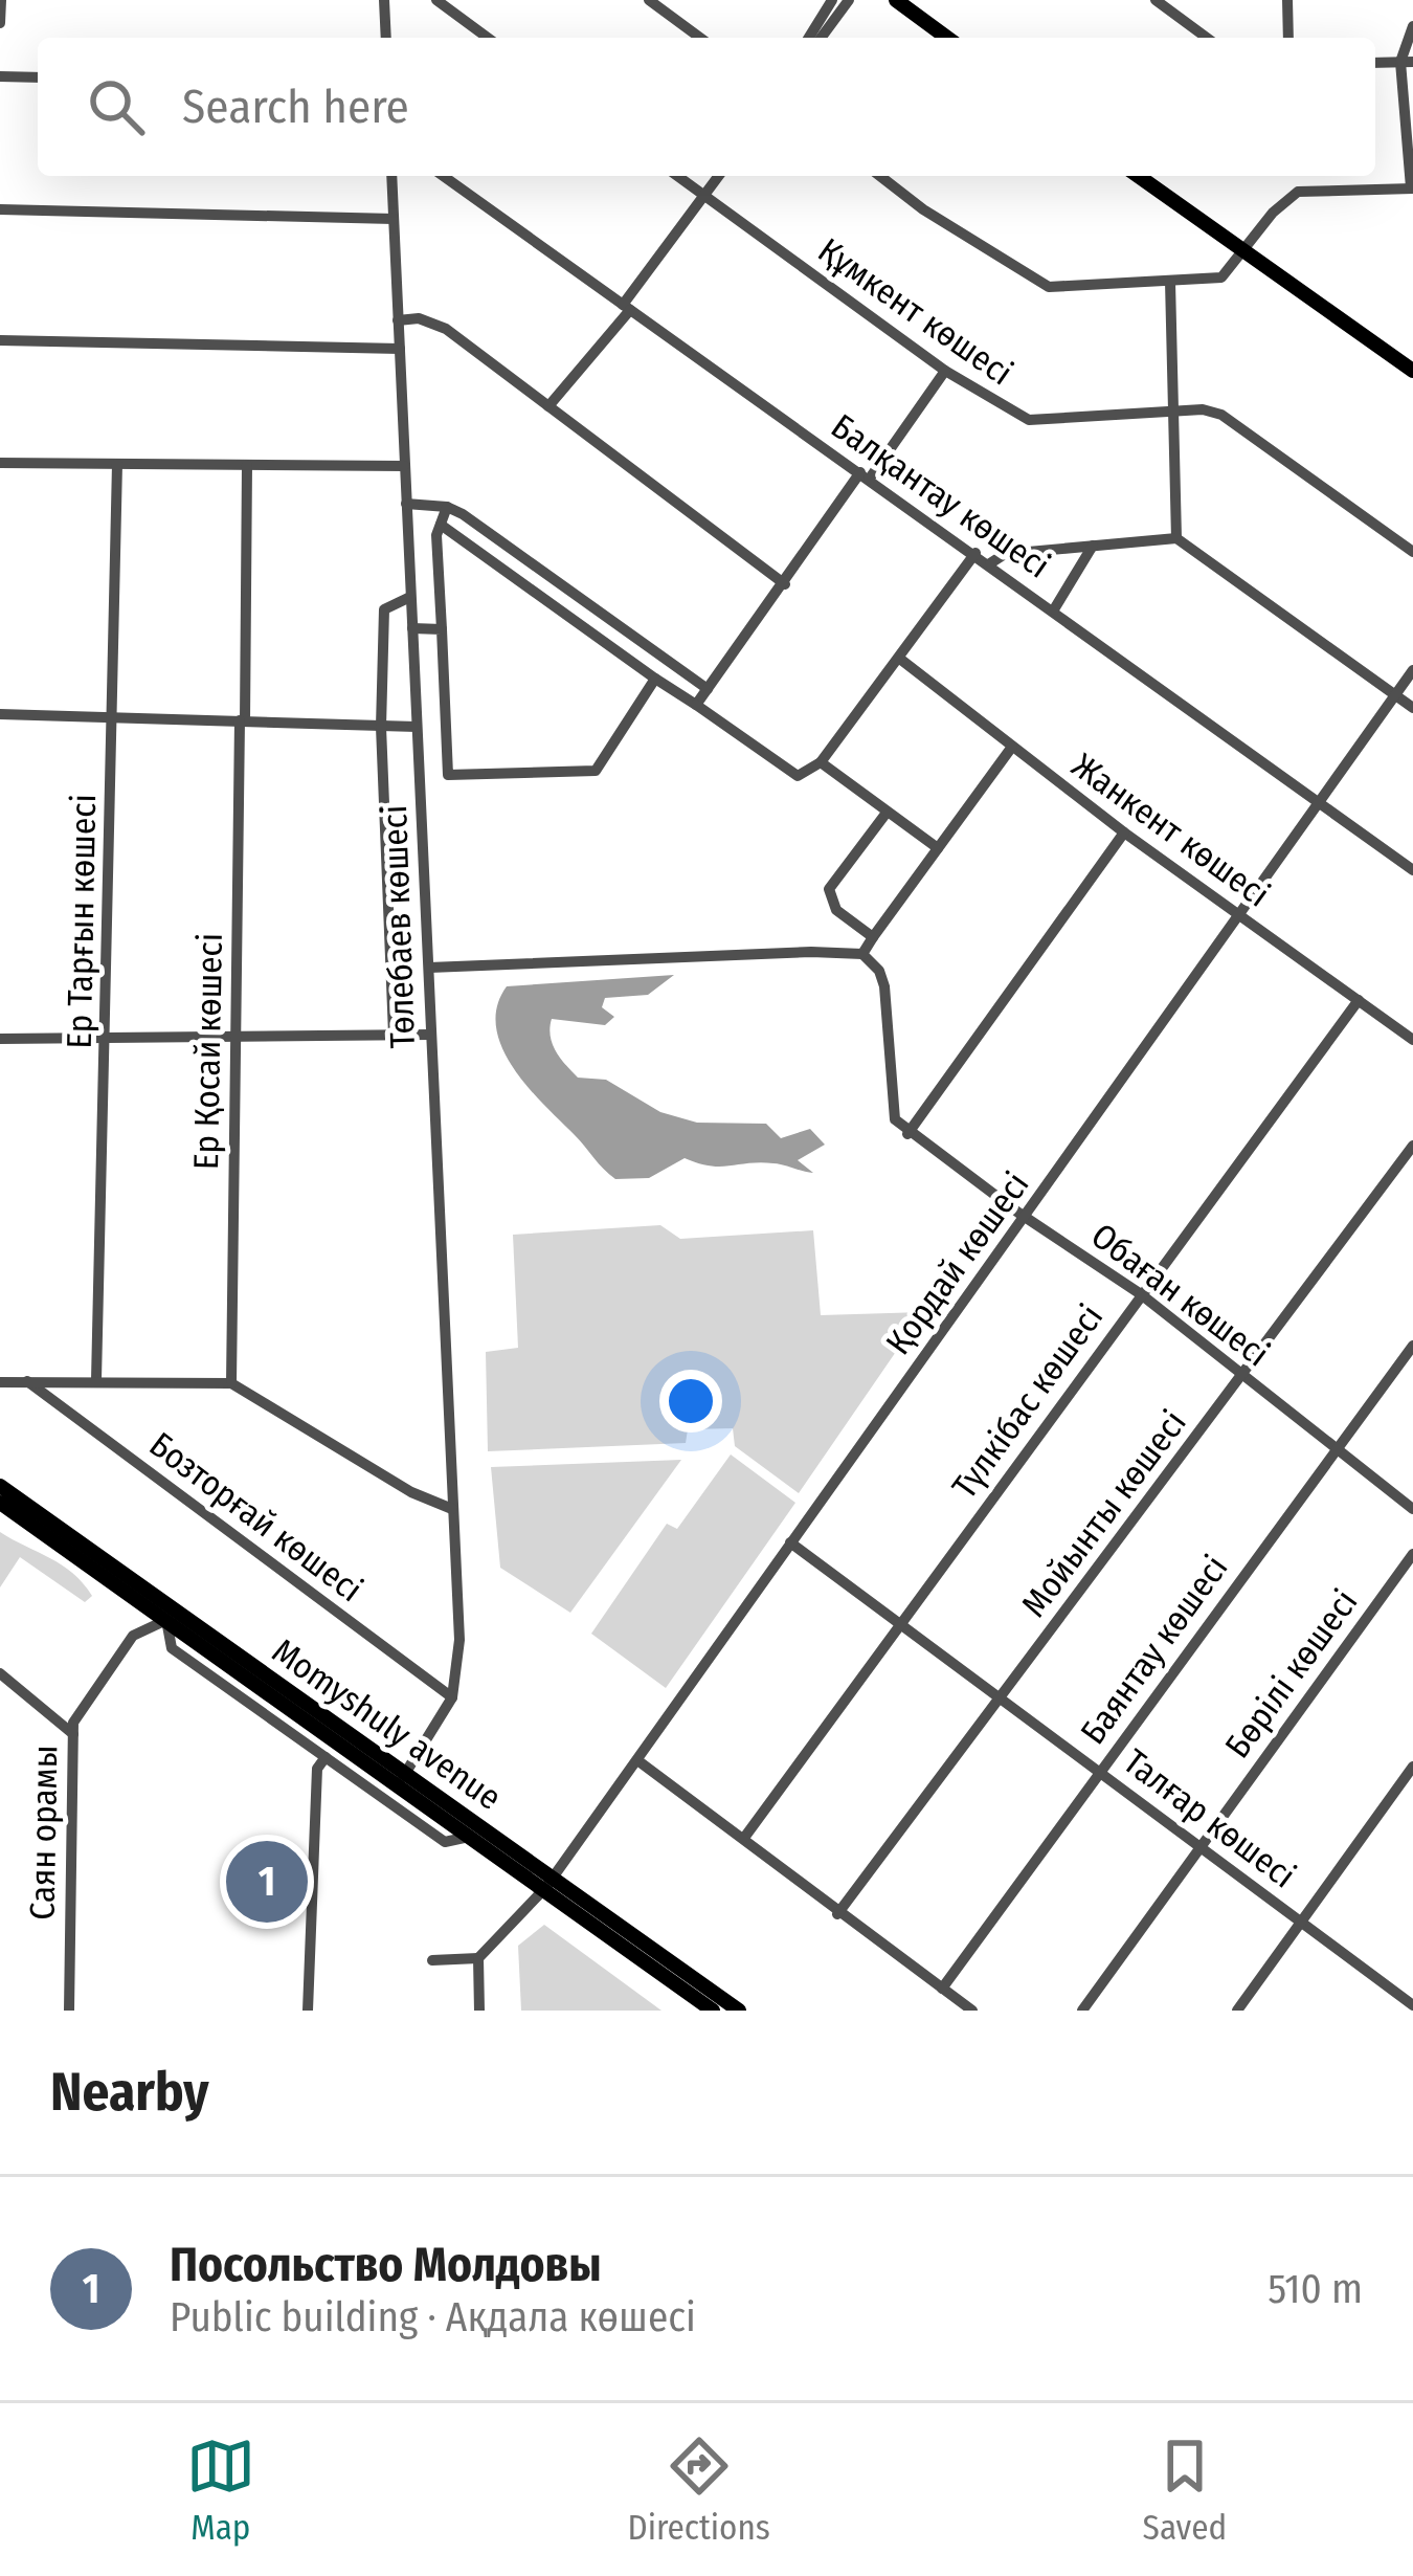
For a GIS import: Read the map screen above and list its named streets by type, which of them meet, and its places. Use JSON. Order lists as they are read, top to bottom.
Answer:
{
  "streets": {
    "main road": ["Momyshuly avenue"],
    "street": [
      "Құмкент көшесі",
      "Балқантау көшесі",
      "Жанкент көшесі",
      "Ер Тарғын көшесі",
      "Төлебаев көшесі",
      "Ер Қосай көшесі",
      "Қордай көшесі",
      "Обаған көшесі",
      "Түлкібас көшесі",
      "Мойынты көшесі",
      "Бозторғай көшесі",
      "Баянтау көшесі",
      "Бөрілі көшесі",
      "Талғар көшесі",
      "Саян орамы"
    ]
  },
  "crossings": [
    ["Балқантау көшесі", "Қордай көшесі"],
    ["Жанкент көшесі", "Қордай көшесі"],
    ["Жанкент көшесі", "Түлкібас көшесі"],
    ["Төлебаев көшесі", "Бозторғай көшесі"],
    ["Төлебаев көшесі", "Momyshuly avenue"],
    ["Қордай көшесі", "Обаған көшесі"],
    ["Қордай көшесі", "Momyshuly avenue"],
    ["Қордай көшесі", "Талғар көшесі"],
    ["Обаған көшесі", "Түлкібас көшесі"],
    ["Обаған көшесі", "Мойынты көшесі"],
    ["Обаған көшесі", "Баянтау көшесі"],
    ["Түлкібас көшесі", "Талғар көшесі"],
    ["Мойынты көшесі", "Талғар көшесі"],
    ["Баянтау көшесі", "Талғар көшесі"],
    ["Бөрілі көшесі", "Талғар көшесі"],
    ["Momyshuly avenue", "Саян орамы"]
  ],
  "page": {
    "search": "Search here",
    "pins": "1",
    "heading": "Nearby",
    "list": [
      {
        "mark": "1",
        "name": "Посольство Молдовы",
        "note": "Public building · Ақдала көшесі",
        "value": "510 m"
      }
    ],
    "nav": ["Map", "Directions", "Saved"]
  }
}
